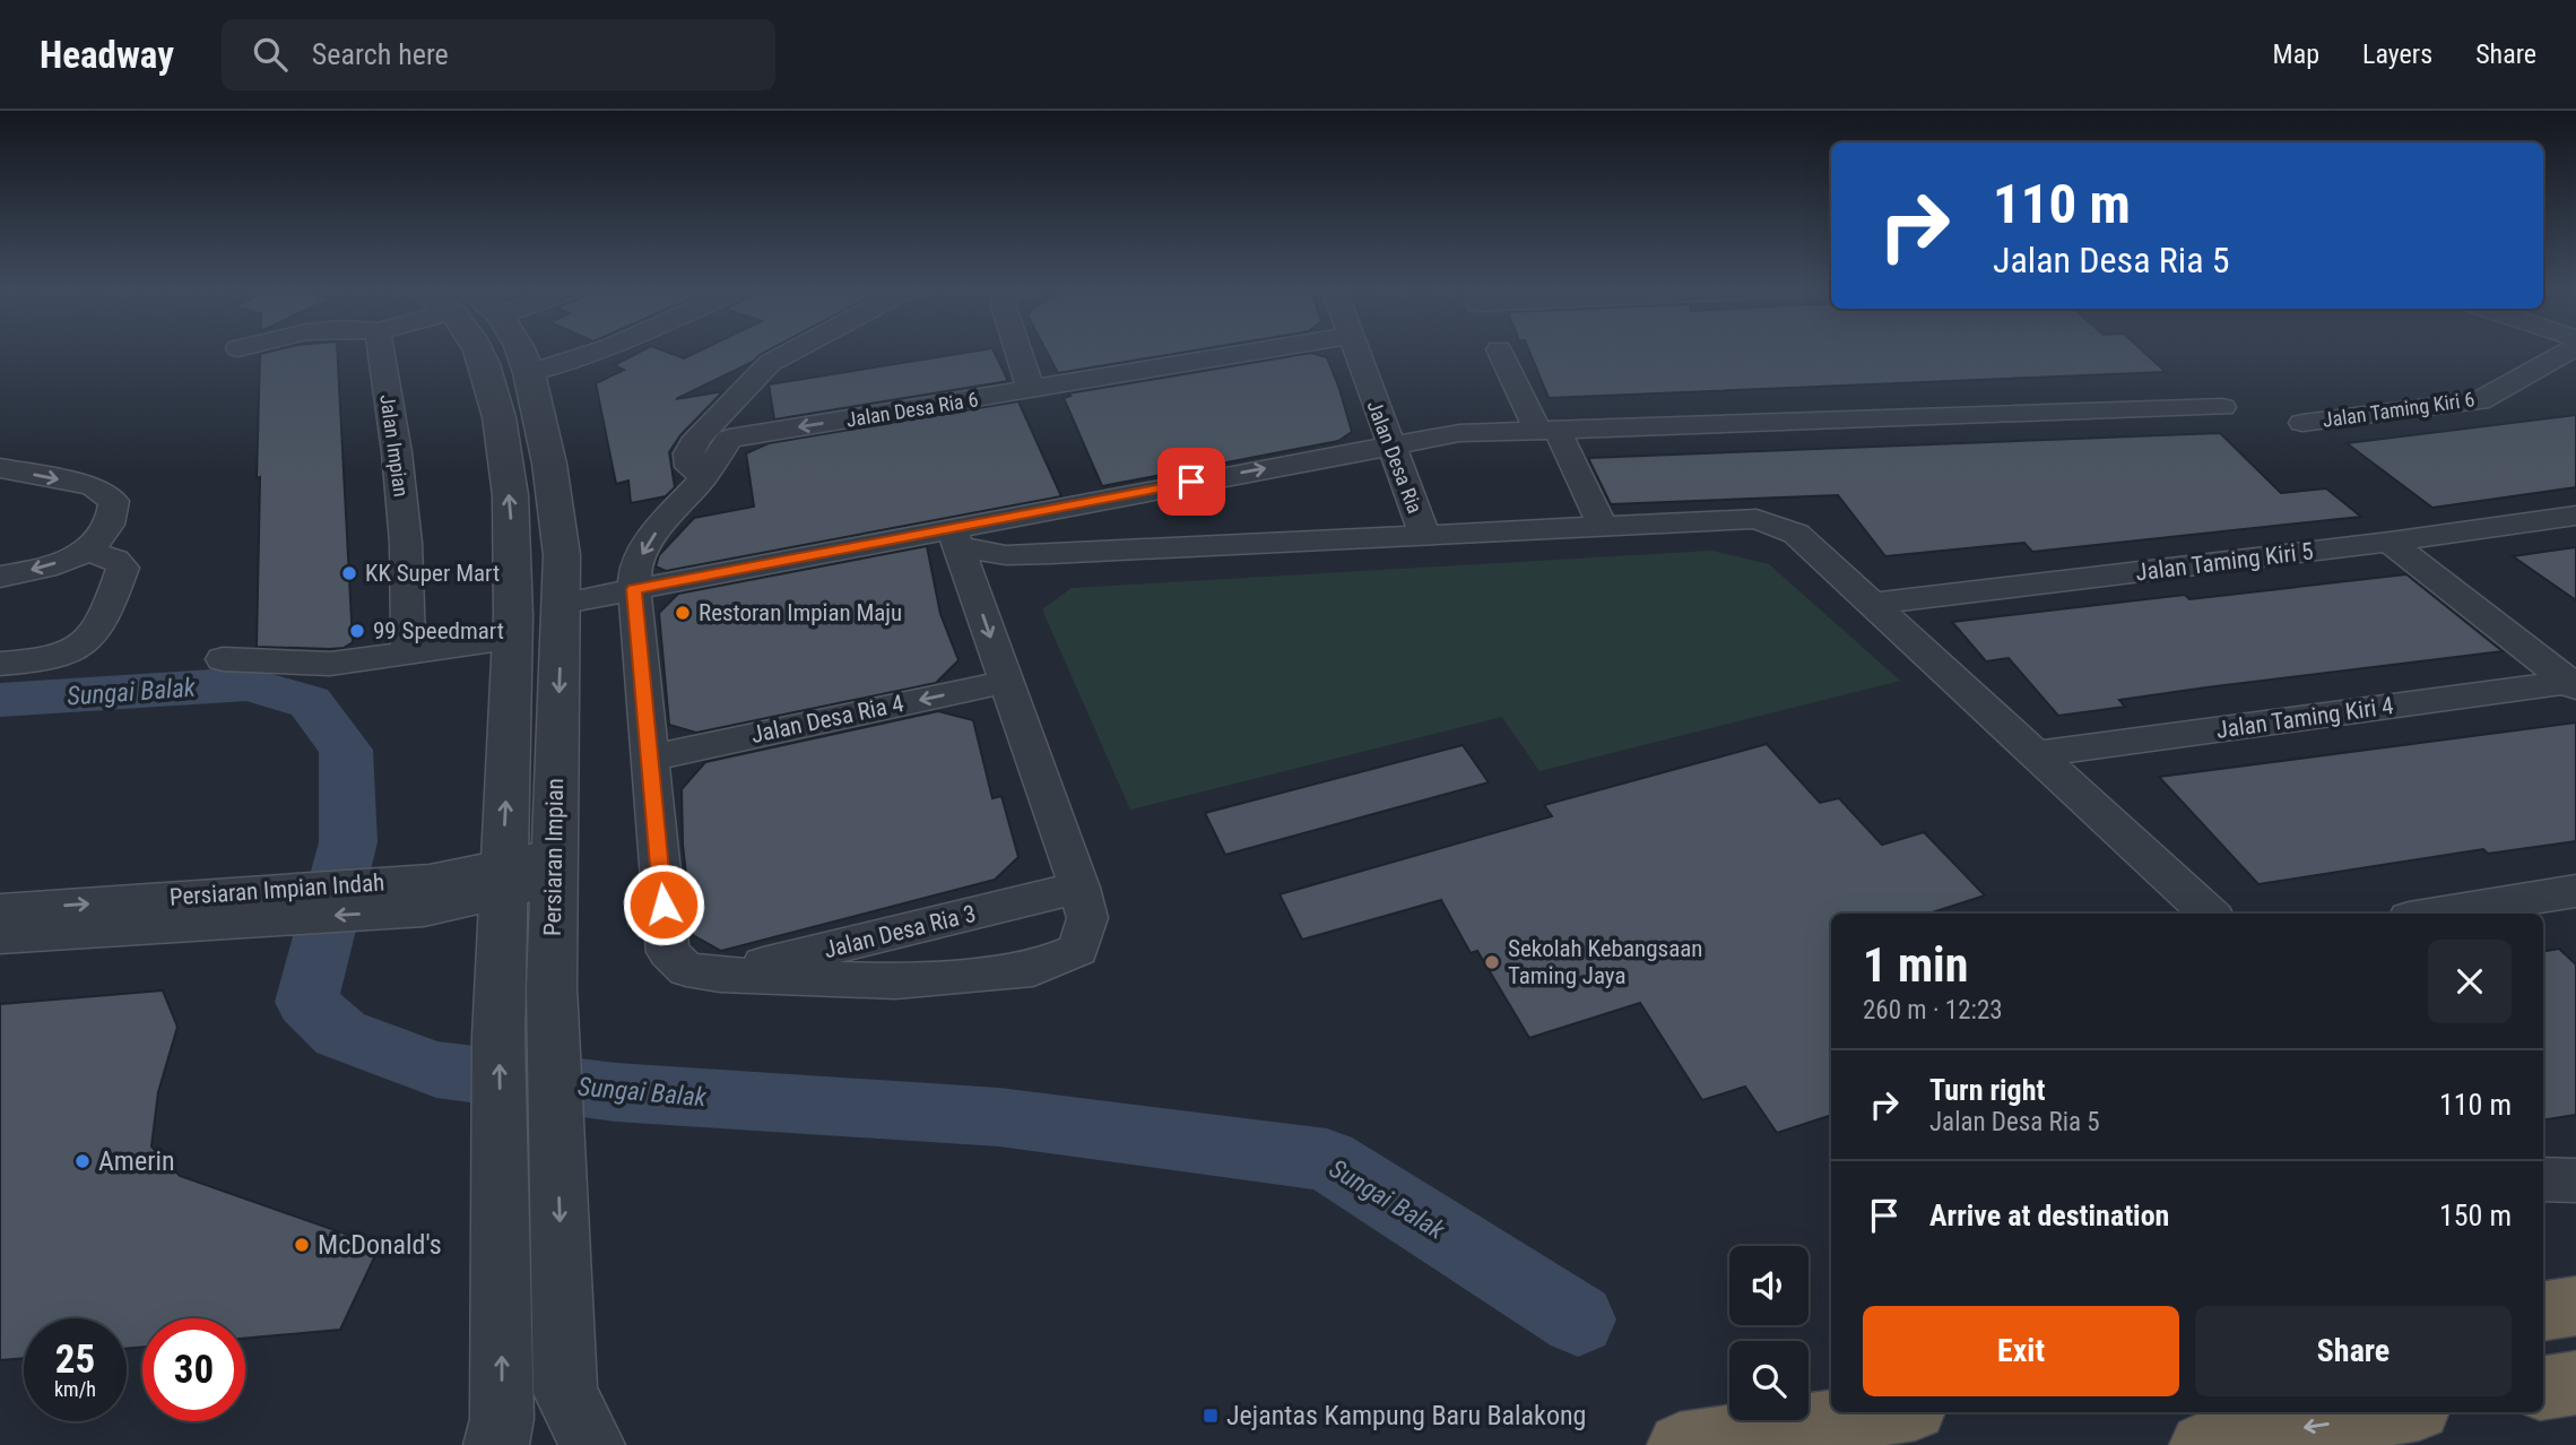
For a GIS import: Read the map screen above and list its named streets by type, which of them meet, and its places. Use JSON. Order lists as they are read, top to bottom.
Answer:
{
  "streets": {
    "street": [
      "Jalan Desa Ria 6",
      "Jalan Taming Kiri 6",
      "Jalan Impian",
      "Jalan Desa Ria",
      "Jalan Taming Kiri 5",
      "Jalan Taming Kiri 4",
      "Jalan Desa Ria 4",
      "Persiaran Impian",
      "Persiaran Impian Indah",
      "Jalan Desa Ria 3"
    ]
  },
  "crossings": [
    ["Jalan Desa Ria 6", "Jalan Desa Ria 4"],
    ["Jalan Desa Ria 6", "Jalan Desa Ria 3"],
    ["Persiaran Impian", "Persiaran Impian Indah"]
  ],
  "water": ["Sungai Balak"],
  "places": {
    "other": [
      "KK Super Mart",
      "Restoran Impian Maju",
      "99 Speedmart",
      "Sekolah Kebangsaan Taming Jaya",
      "Amerin",
      "McDonald's"
    ],
    "transit": ["Jejantas Kampung Baru Balakong"]
  },
  "page": {
    "header": "Headway",
    "search": "Search here",
    "nav": ["Map", "Layers", "Share"],
    "turn": ["110 m", "Jalan Desa Ria 5"],
    "heading": ["1 min", "260 m · 12:23"],
    "list": [
      {
        "name": "Turn right",
        "note": "Jalan Desa Ria 5",
        "value": "110 m"
      },
      {
        "name": "Arrive at destination",
        "value": "150 m"
      }
    ],
    "buttons": ["Exit", "Share"],
    "speed": "25 km/h",
    "limit": "30"
  }
}
